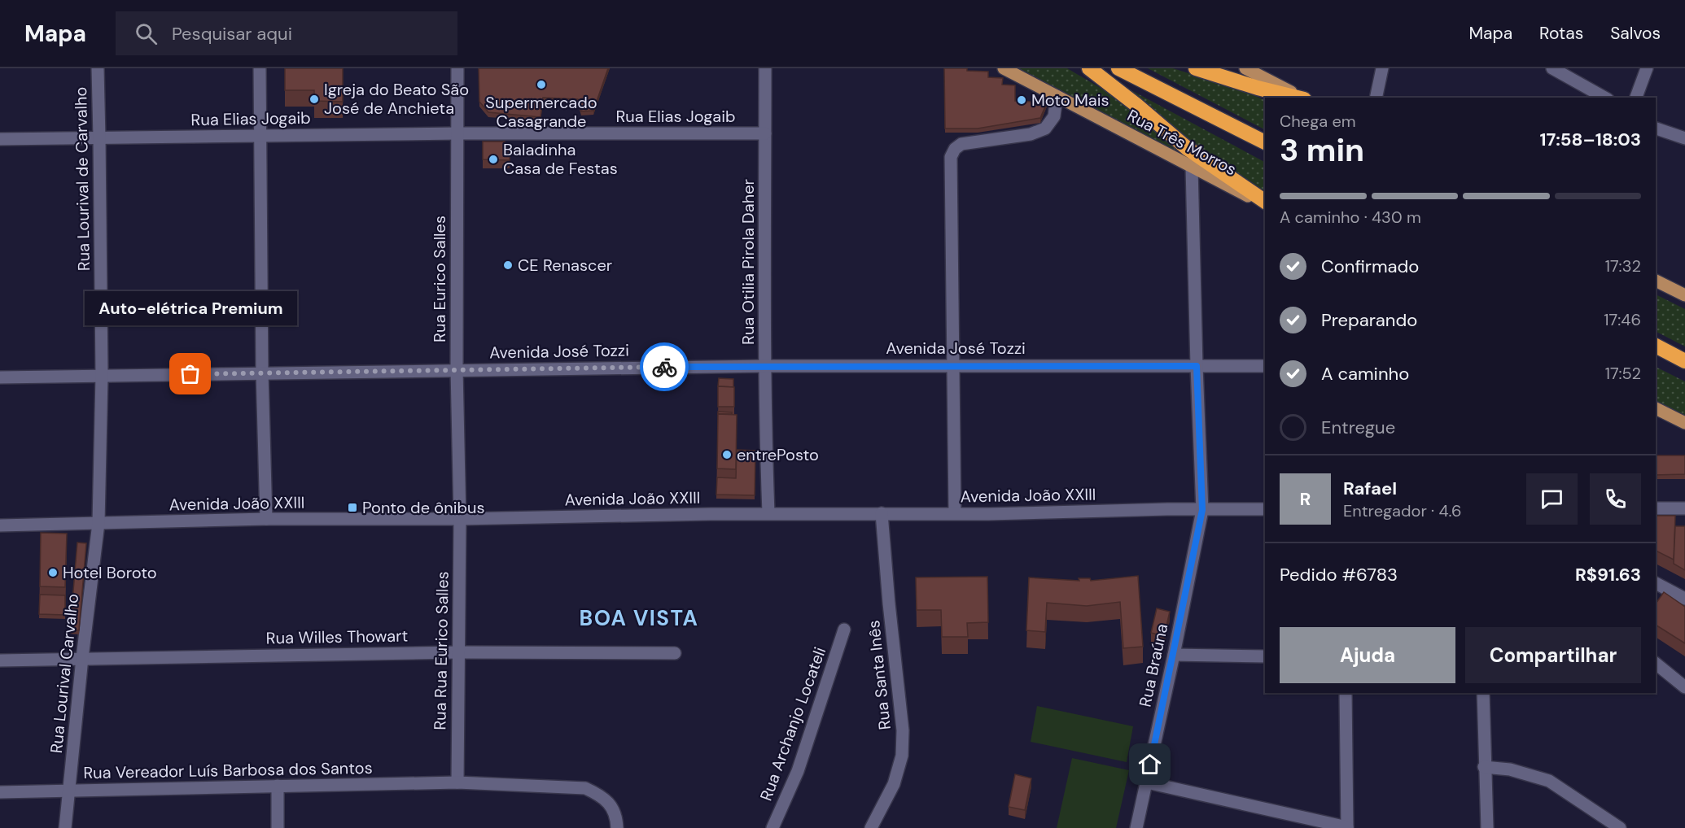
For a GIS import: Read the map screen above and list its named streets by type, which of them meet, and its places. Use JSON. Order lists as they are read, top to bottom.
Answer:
{
  "streets": {
    "main road": ["Rua Três Morros"],
    "street": [
      "Rua Elias Jogaib",
      "Rua Lourival de Carvalho",
      "Rua Otilia Pirola Daher",
      "Rua Eurico Salles",
      "Avenida José Tozzi",
      "Avenida João XXIII",
      "Rua Willes Thowart",
      "Rua Rua Eurico Salles",
      "Rua Braúna",
      "Rua Lourival Carvalho",
      "Rua Santa Inês",
      "Rua Archanjo Locateli",
      "Rua Vereador Luís Barbosa dos Santos"
    ]
  },
  "crossings": [
    ["Rua Elias Jogaib", "Rua Lourival de Carvalho"],
    ["Rua Elias Jogaib", "Rua Otilia Pirola Daher"],
    ["Rua Elias Jogaib", "Rua Eurico Salles"],
    ["Rua Três Morros", "Rua Braúna"],
    ["Rua Lourival de Carvalho", "Avenida José Tozzi"],
    ["Rua Lourival de Carvalho", "Avenida João XXIII"],
    ["Rua Lourival de Carvalho", "Rua Lourival Carvalho"],
    ["Rua Otilia Pirola Daher", "Avenida José Tozzi"],
    ["Rua Otilia Pirola Daher", "Avenida João XXIII"],
    ["Rua Eurico Salles", "Avenida José Tozzi"],
    ["Rua Eurico Salles", "Avenida João XXIII"],
    ["Rua Eurico Salles", "Rua Rua Eurico Salles"],
    ["Avenida José Tozzi", "Rua Braúna"],
    ["Avenida João XXIII", "Rua Rua Eurico Salles"],
    ["Avenida João XXIII", "Rua Braúna"],
    ["Avenida João XXIII", "Rua Lourival Carvalho"],
    ["Avenida João XXIII", "Rua Santa Inês"],
    ["Rua Willes Thowart", "Rua Rua Eurico Salles"],
    ["Rua Willes Thowart", "Rua Lourival Carvalho"],
    ["Rua Rua Eurico Salles", "Rua Vereador Luís Barbosa dos Santos"],
    ["Rua Lourival Carvalho", "Rua Vereador Luís Barbosa dos Santos"]
  ],
  "districts": ["BOA VISTA"],
  "places": {
    "other": [
      "Supermercado Casagrande",
      "Igreja do Beato São José de Anchieta",
      "Moto Mais",
      "Baladinha Casa de Festas",
      "CE Renascer",
      "Auto-elétrica Premium",
      "entrePosto",
      "Hotel Boroto"
    ],
    "transit": ["Ponto de ônibus"]
  },
  "page": {
    "header": "Mapa",
    "search": "Pesquisar aqui",
    "nav": ["Mapa", "Rotas", "Salvos"],
    "heading": ["3 min", "Chega em", "17:58–18:03"],
    "panel": [
      "Rafael",
      "Entregador · 4.6",
      "Pedido #6783",
      "R$91.63"
    ],
    "bar": "A caminho · 430 m",
    "list": [
      ["Confirmado", "17:32"],
      ["Preparando", "17:46"],
      ["A caminho", "17:52"],
      "Entregue"
    ],
    "bubble": "Auto-elétrica Premium",
    "round": "R",
    "buttons": ["Ajuda", "Compartilhar"]
  }
}
